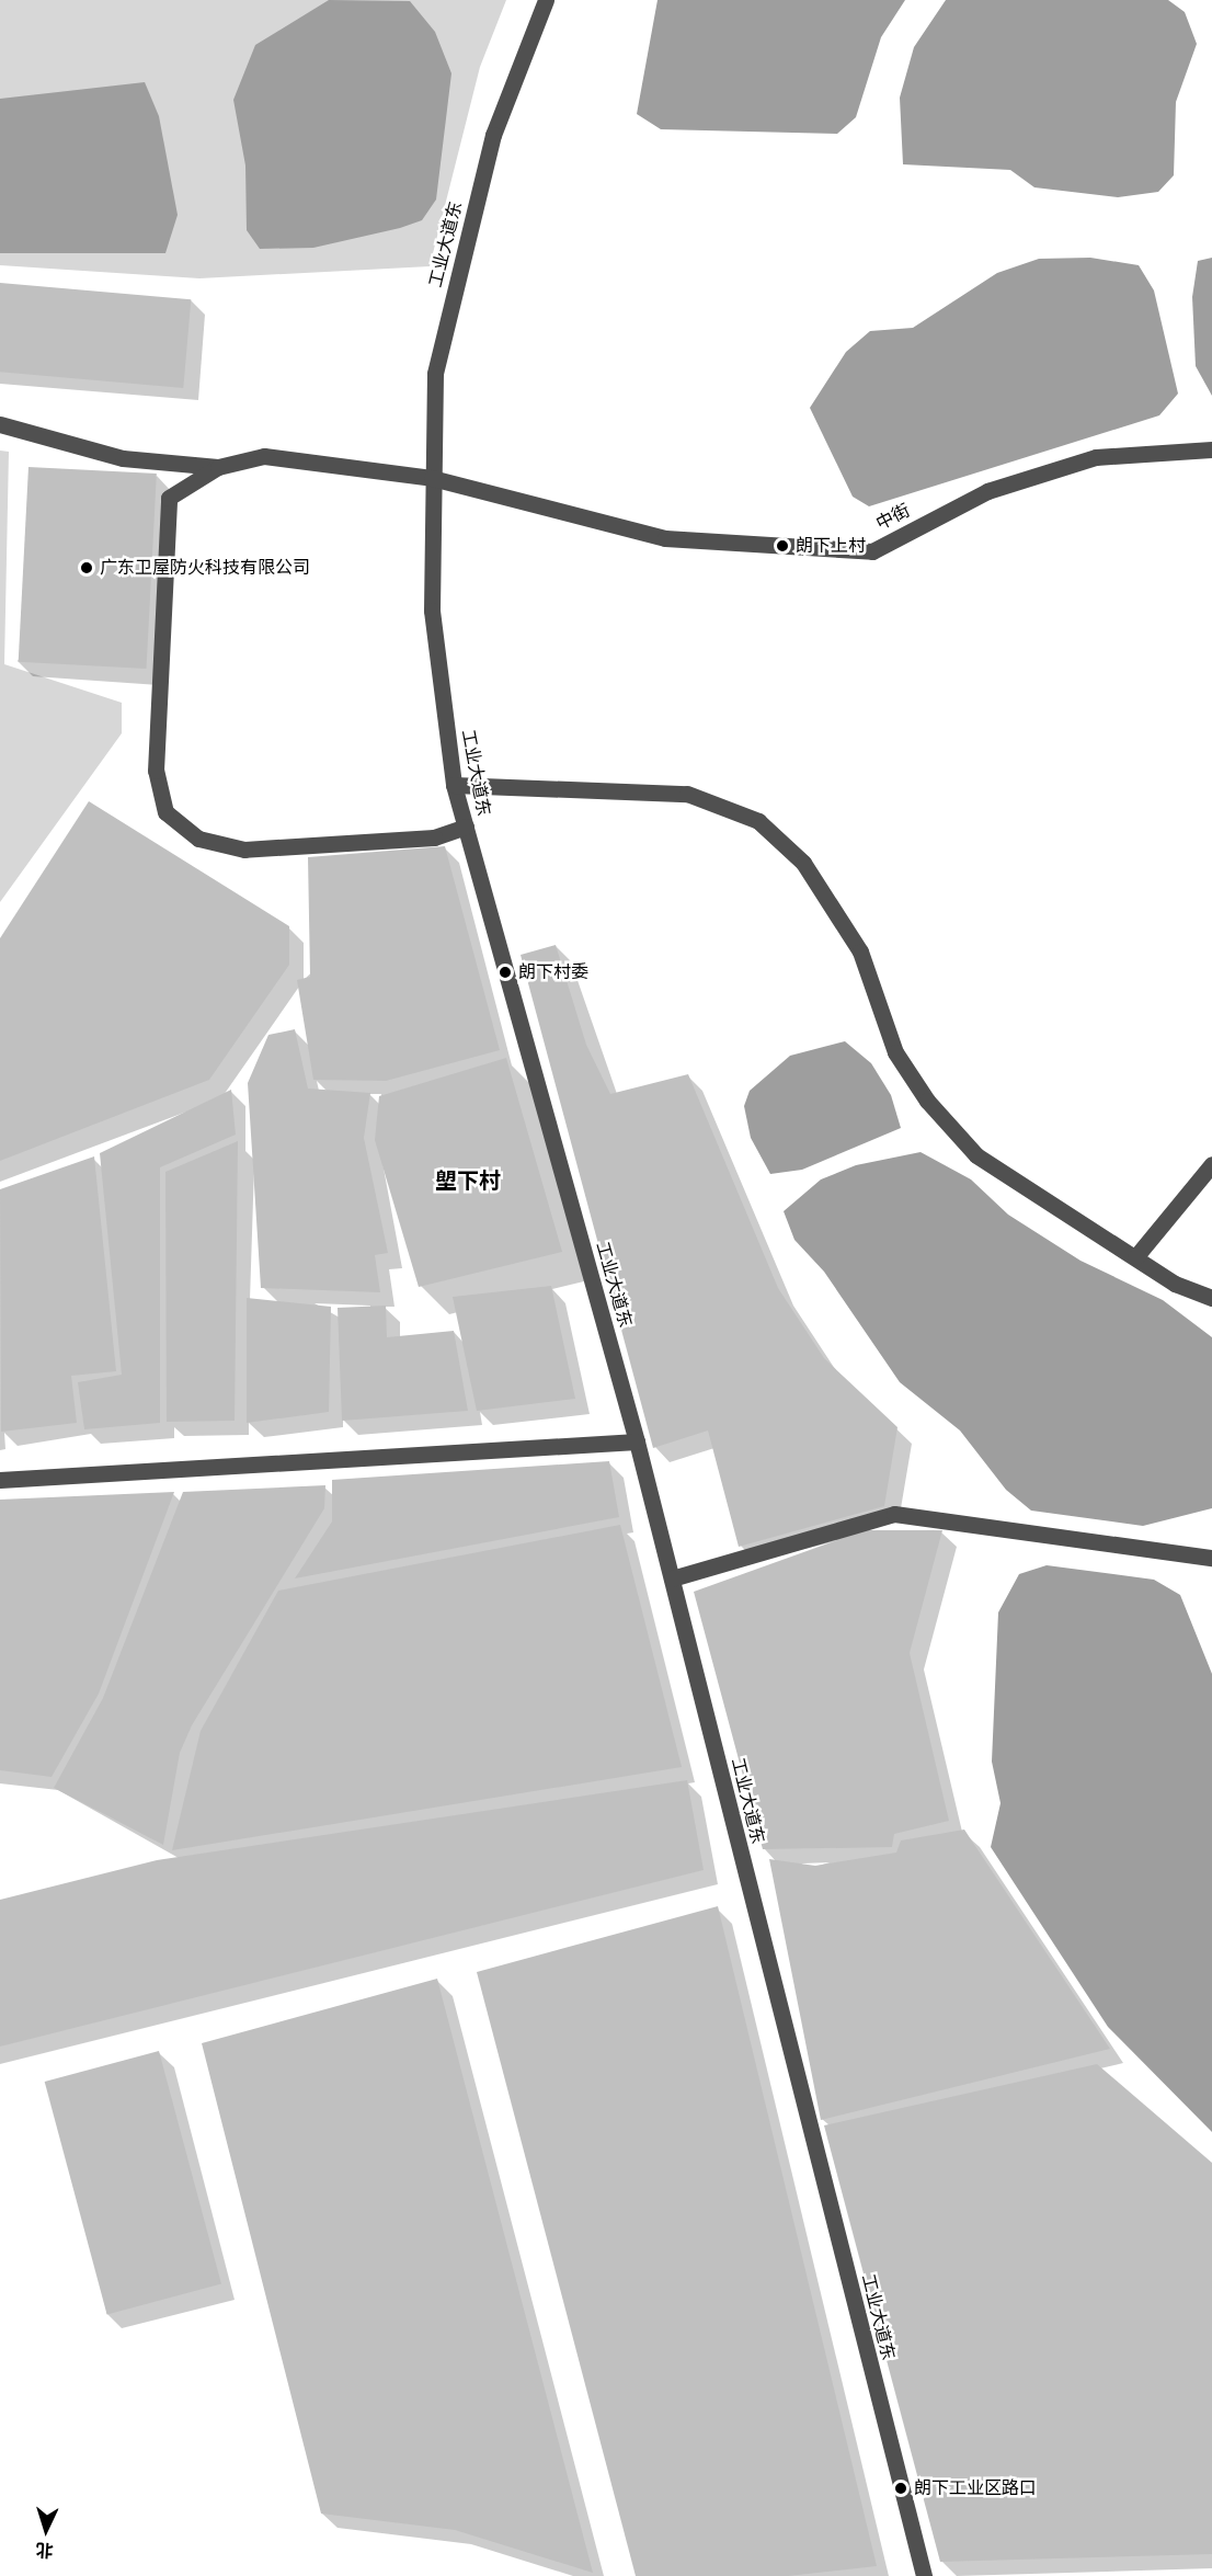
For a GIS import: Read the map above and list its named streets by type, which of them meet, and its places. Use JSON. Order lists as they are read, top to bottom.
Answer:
{
  "streets": {
    "street": ["工业大道东", "中街"]
  },
  "crossings": [
    ["工业大道东", "中街"]
  ],
  "districts": ["塱下村"],
  "places": [
    "朗下上村",
    "广东卫屋防火科技有限公司",
    "朗下村委",
    "朗下工业区路口"
  ],
  "north": "bottom"
}
